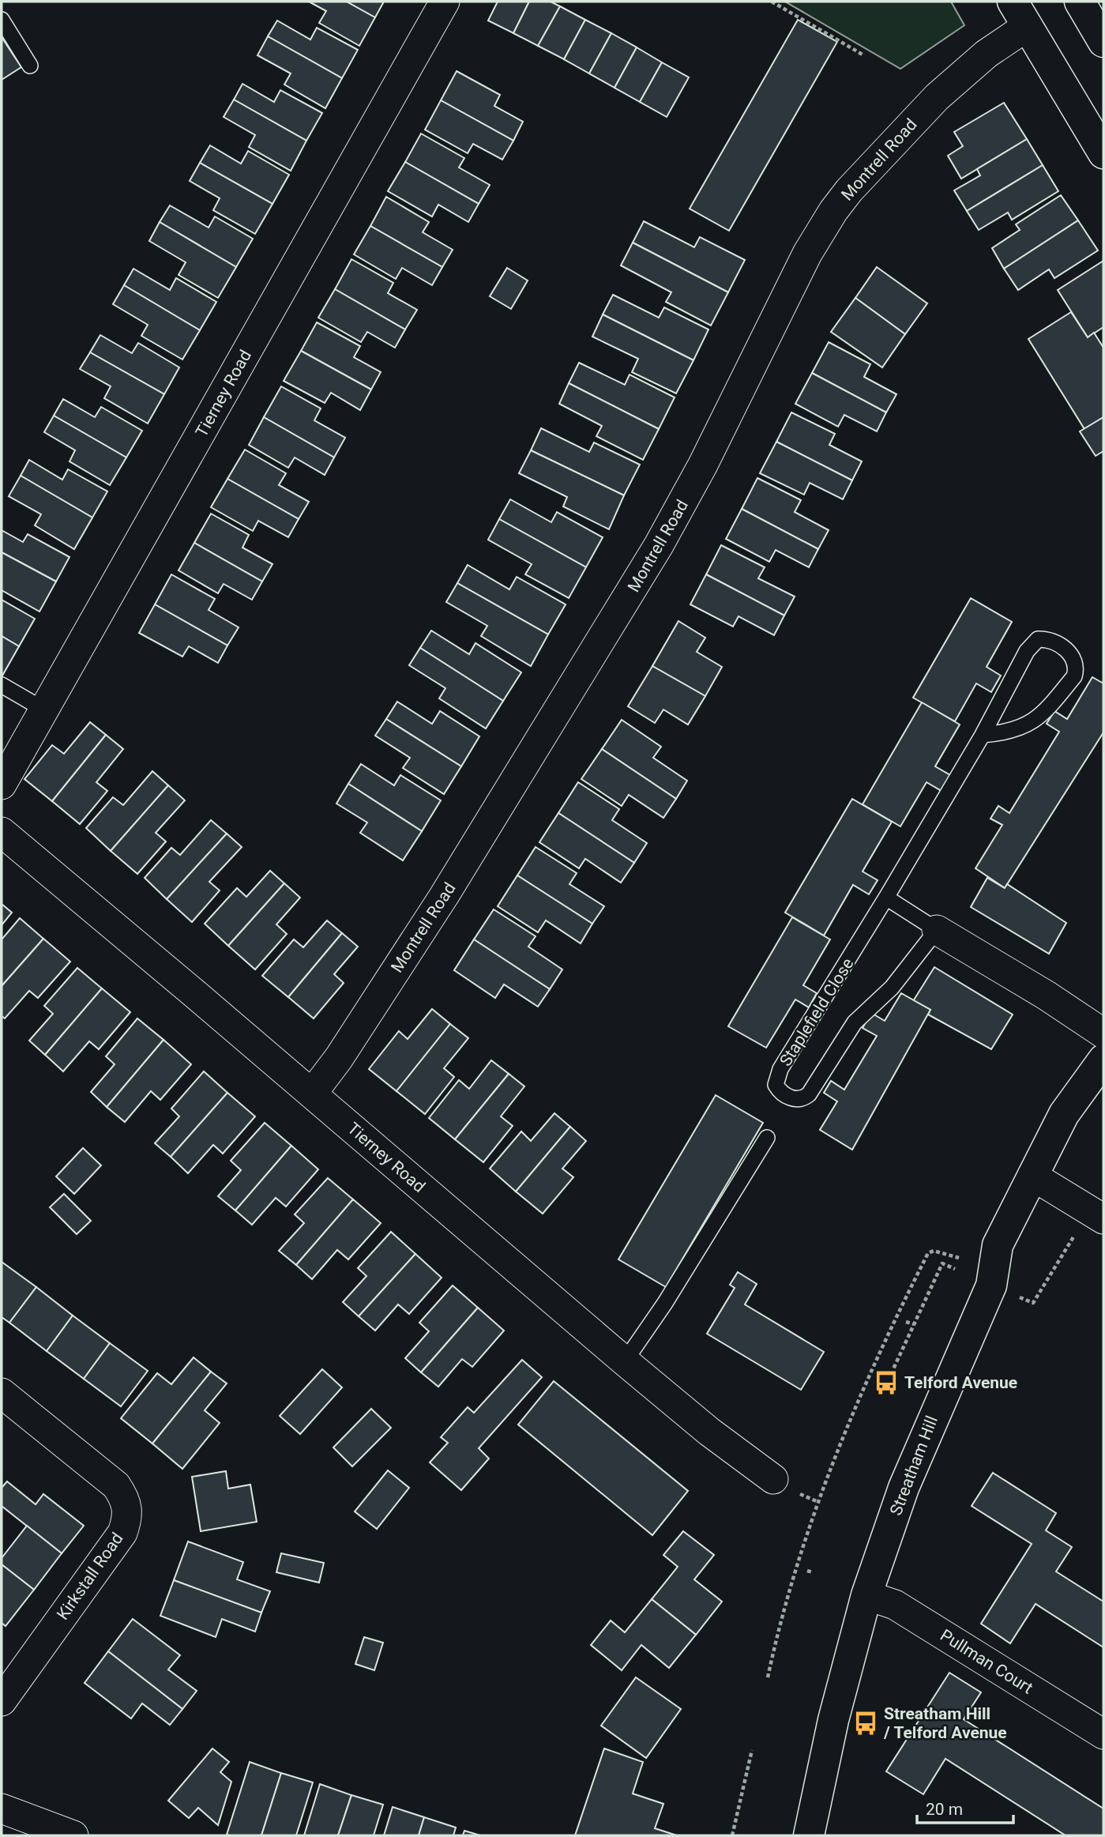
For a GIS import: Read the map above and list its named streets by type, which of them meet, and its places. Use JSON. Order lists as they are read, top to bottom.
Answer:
{
  "streets": {
    "highway": ["Streatham Hill"],
    "street": [
      "Montrell Road",
      "Tierney Road",
      "Kirkstall Road",
      "Pullman Court"
    ],
    "lane": ["Staplefield Close"]
  },
  "crossings": [
    ["Montrell Road", "Tierney Road"],
    ["Streatham Hill", "Pullman Court"]
  ],
  "places": {
    "bus stop": ["Telford Avenue", "Streatham Hill / Telford Avenue"]
  },
  "scale_bar": "20 m"
}
